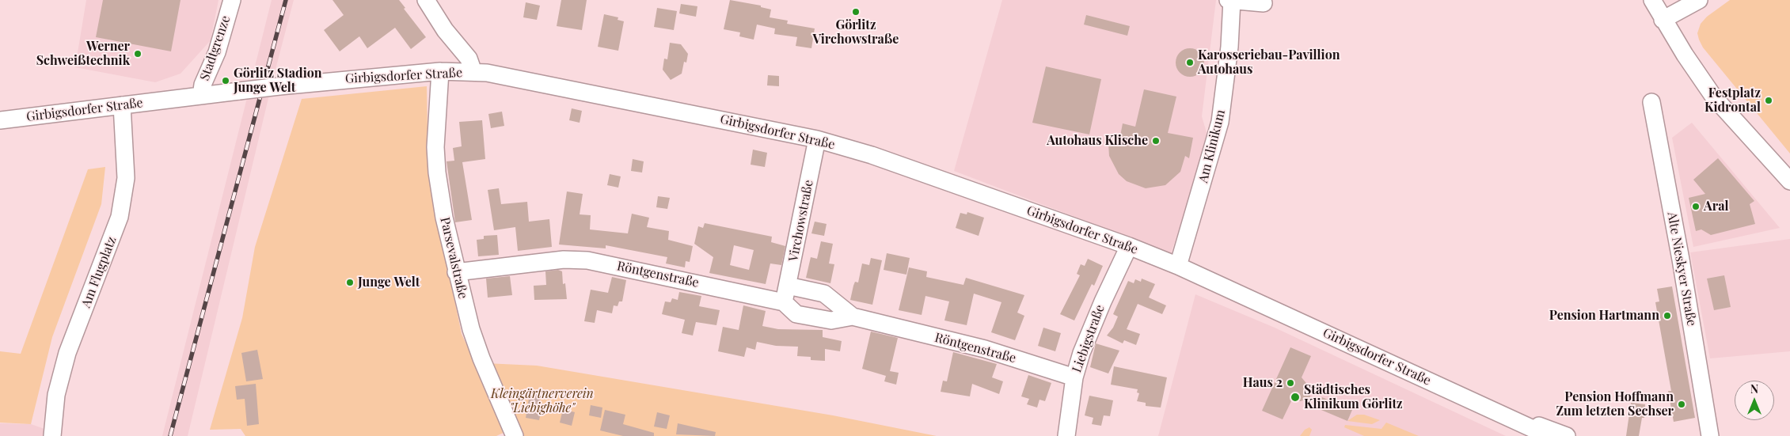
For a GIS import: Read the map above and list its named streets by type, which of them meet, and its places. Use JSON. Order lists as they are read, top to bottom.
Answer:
{
  "streets": {
    "street": [
      "Stadtgrenze",
      "Girbigsdorfer Straße",
      "Am Klinikum",
      "Virchowstraße",
      "Parsevalstraße",
      "Alte Nieskyer Straße",
      "Am Flugplatz",
      "Röntgenstraße",
      "Liebigstraße"
    ]
  },
  "crossings": [
    ["Stadtgrenze", "Girbigsdorfer Straße"],
    ["Girbigsdorfer Straße", "Am Klinikum"],
    ["Girbigsdorfer Straße", "Virchowstraße"],
    ["Girbigsdorfer Straße", "Parsevalstraße"],
    ["Girbigsdorfer Straße", "Am Flugplatz"],
    ["Girbigsdorfer Straße", "Liebigstraße"],
    ["Virchowstraße", "Röntgenstraße"],
    ["Parsevalstraße", "Röntgenstraße"],
    ["Röntgenstraße", "Liebigstraße"]
  ],
  "parks": ["Kleingärtnerverein \"Liebighöhe\""],
  "places": [
    "Görlitz Virchowstraße",
    "Werner Schweißtechnik",
    "Karosseriebau-Pavillion Autohaus",
    "Görlitz Stadion Junge Welt",
    "Festplatz Kidrontal",
    "Autohaus Klische",
    "Aral",
    "Junge Welt",
    "Pension Hartmann",
    "Haus 2",
    "Städtisches Klinikum Görlitz",
    "Pension Hoffmann Zum letzten Sechser"
  ],
  "north": "top"
}
